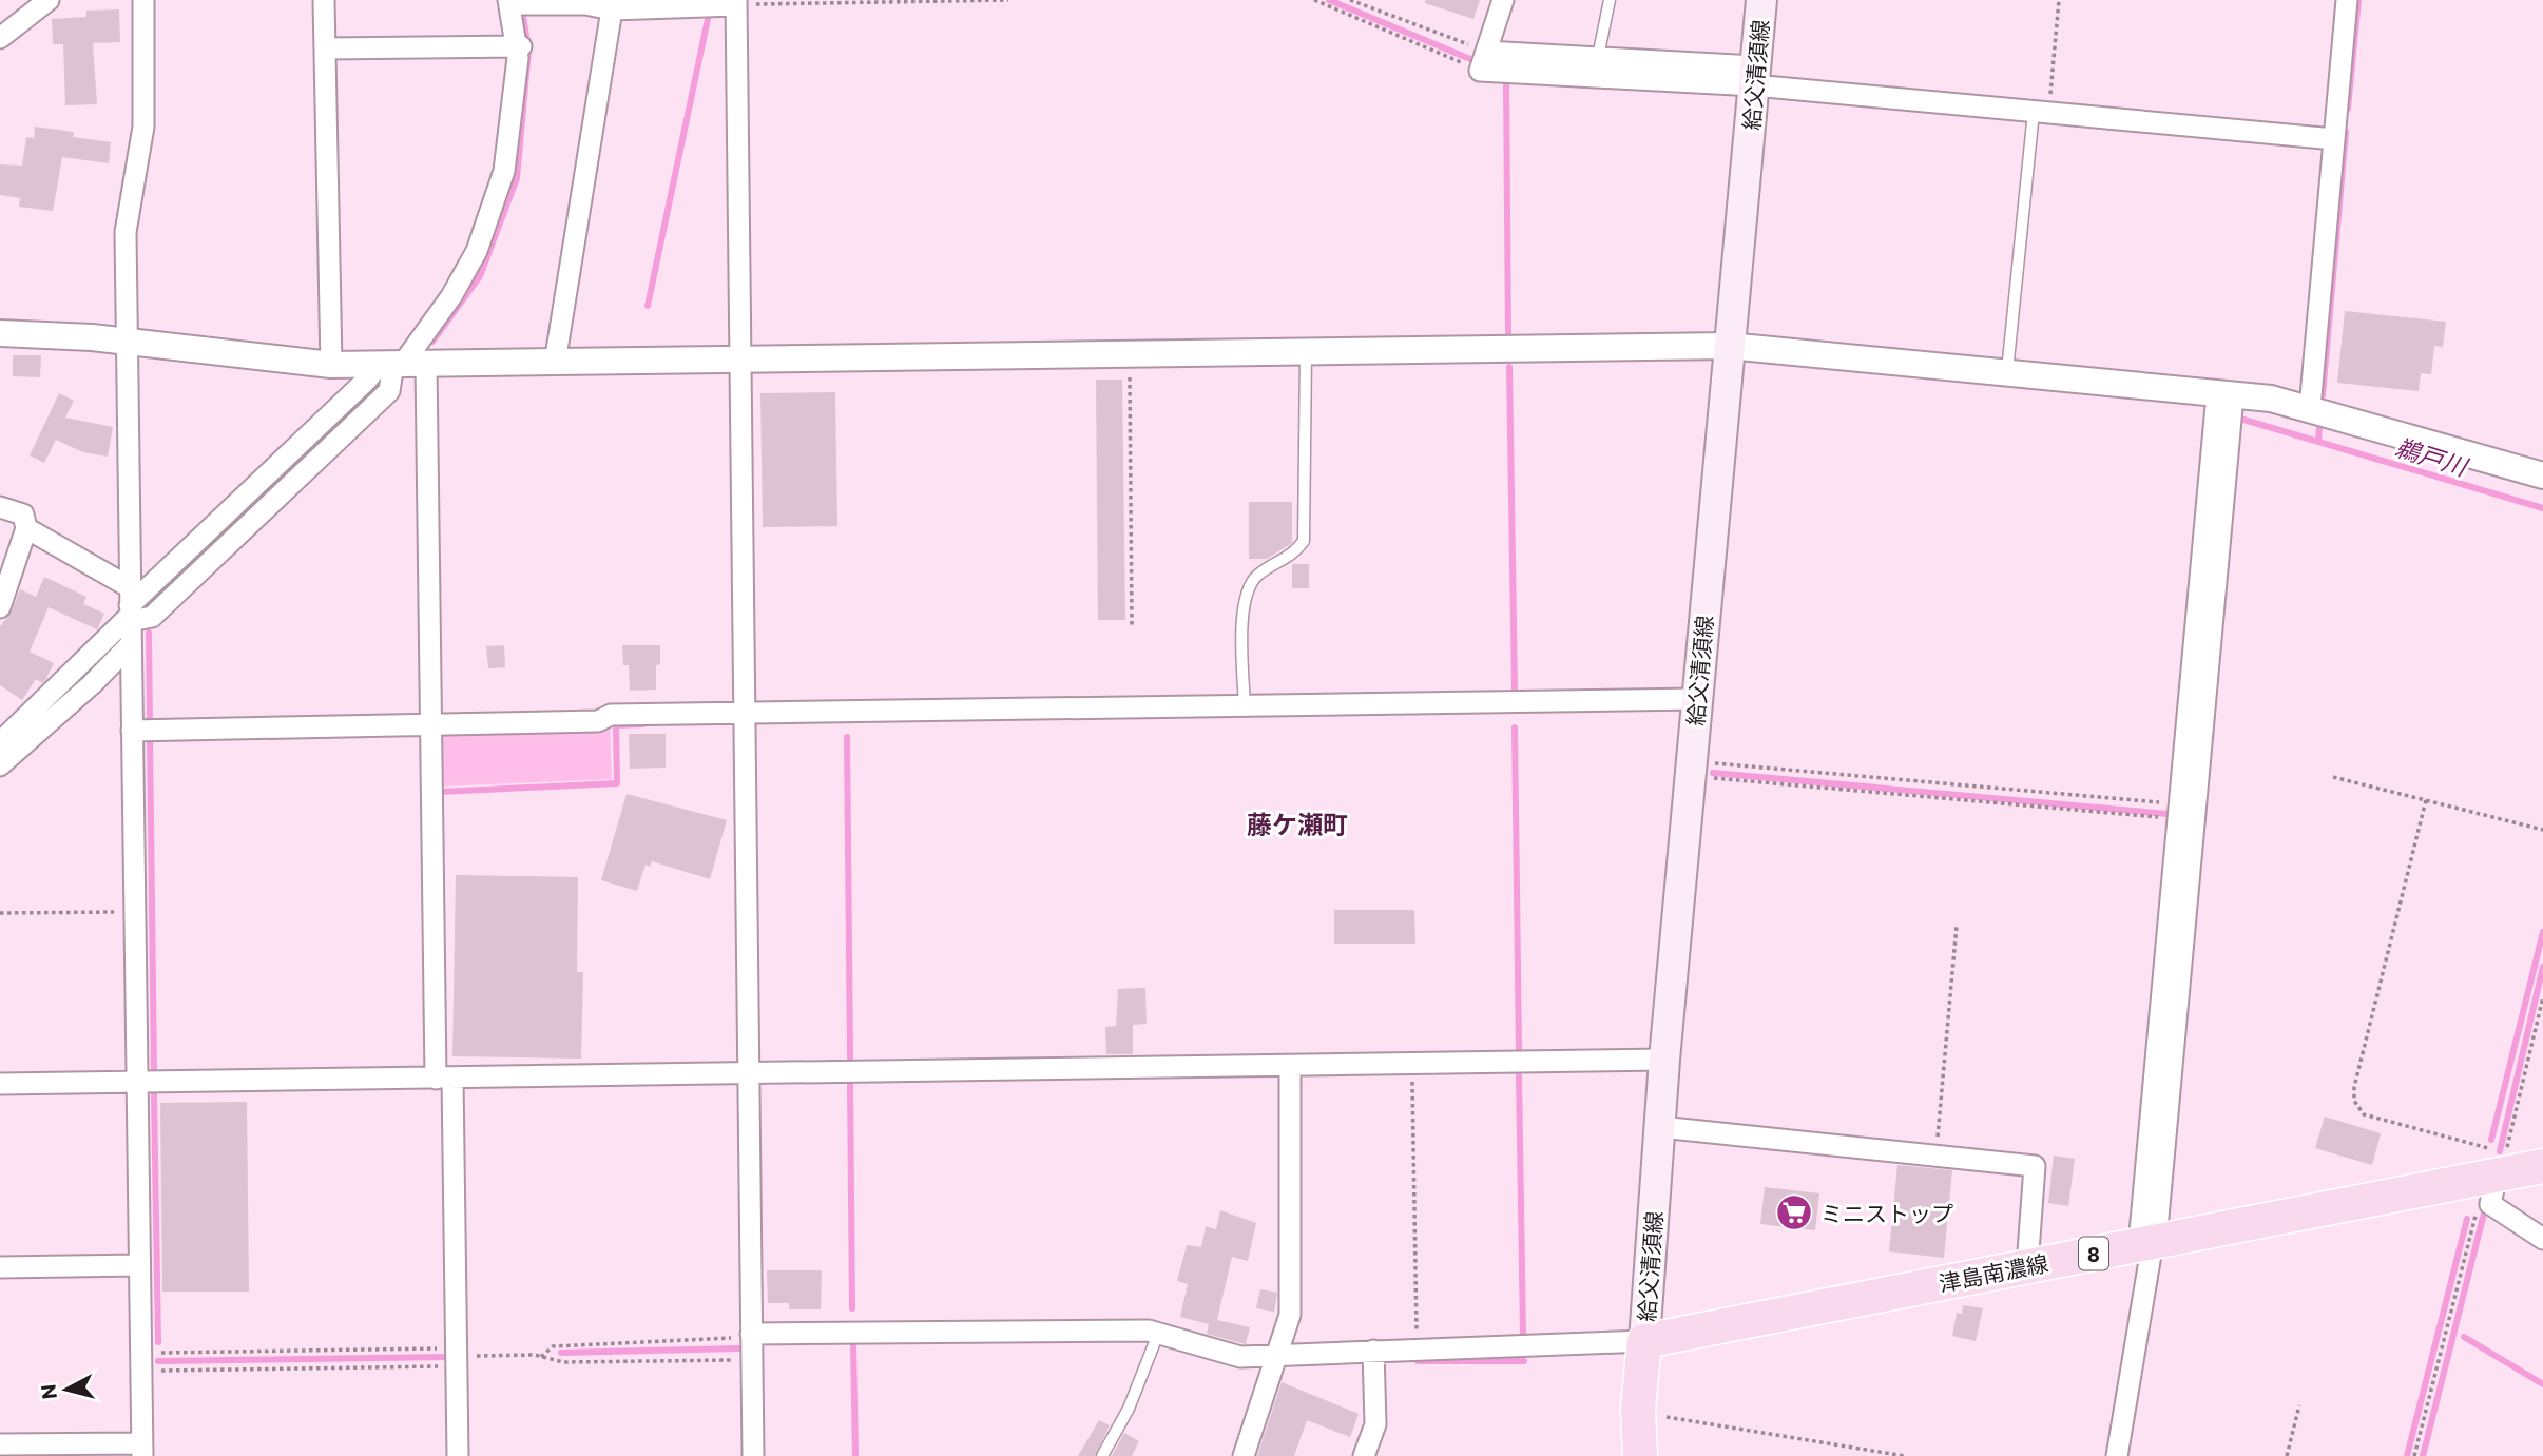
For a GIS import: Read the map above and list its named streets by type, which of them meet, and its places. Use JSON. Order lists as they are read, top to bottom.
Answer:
{
  "streets": {
    "main road": ["給父清須線", "8", "津島南濃線"]
  },
  "crossings": [
    ["給父清須線", "津島南濃線"]
  ],
  "districts": ["藤ケ瀬町"],
  "water": ["鵜戸川"],
  "places": {
    "supermarket": ["ミニストップ"]
  },
  "north": "left"
}
